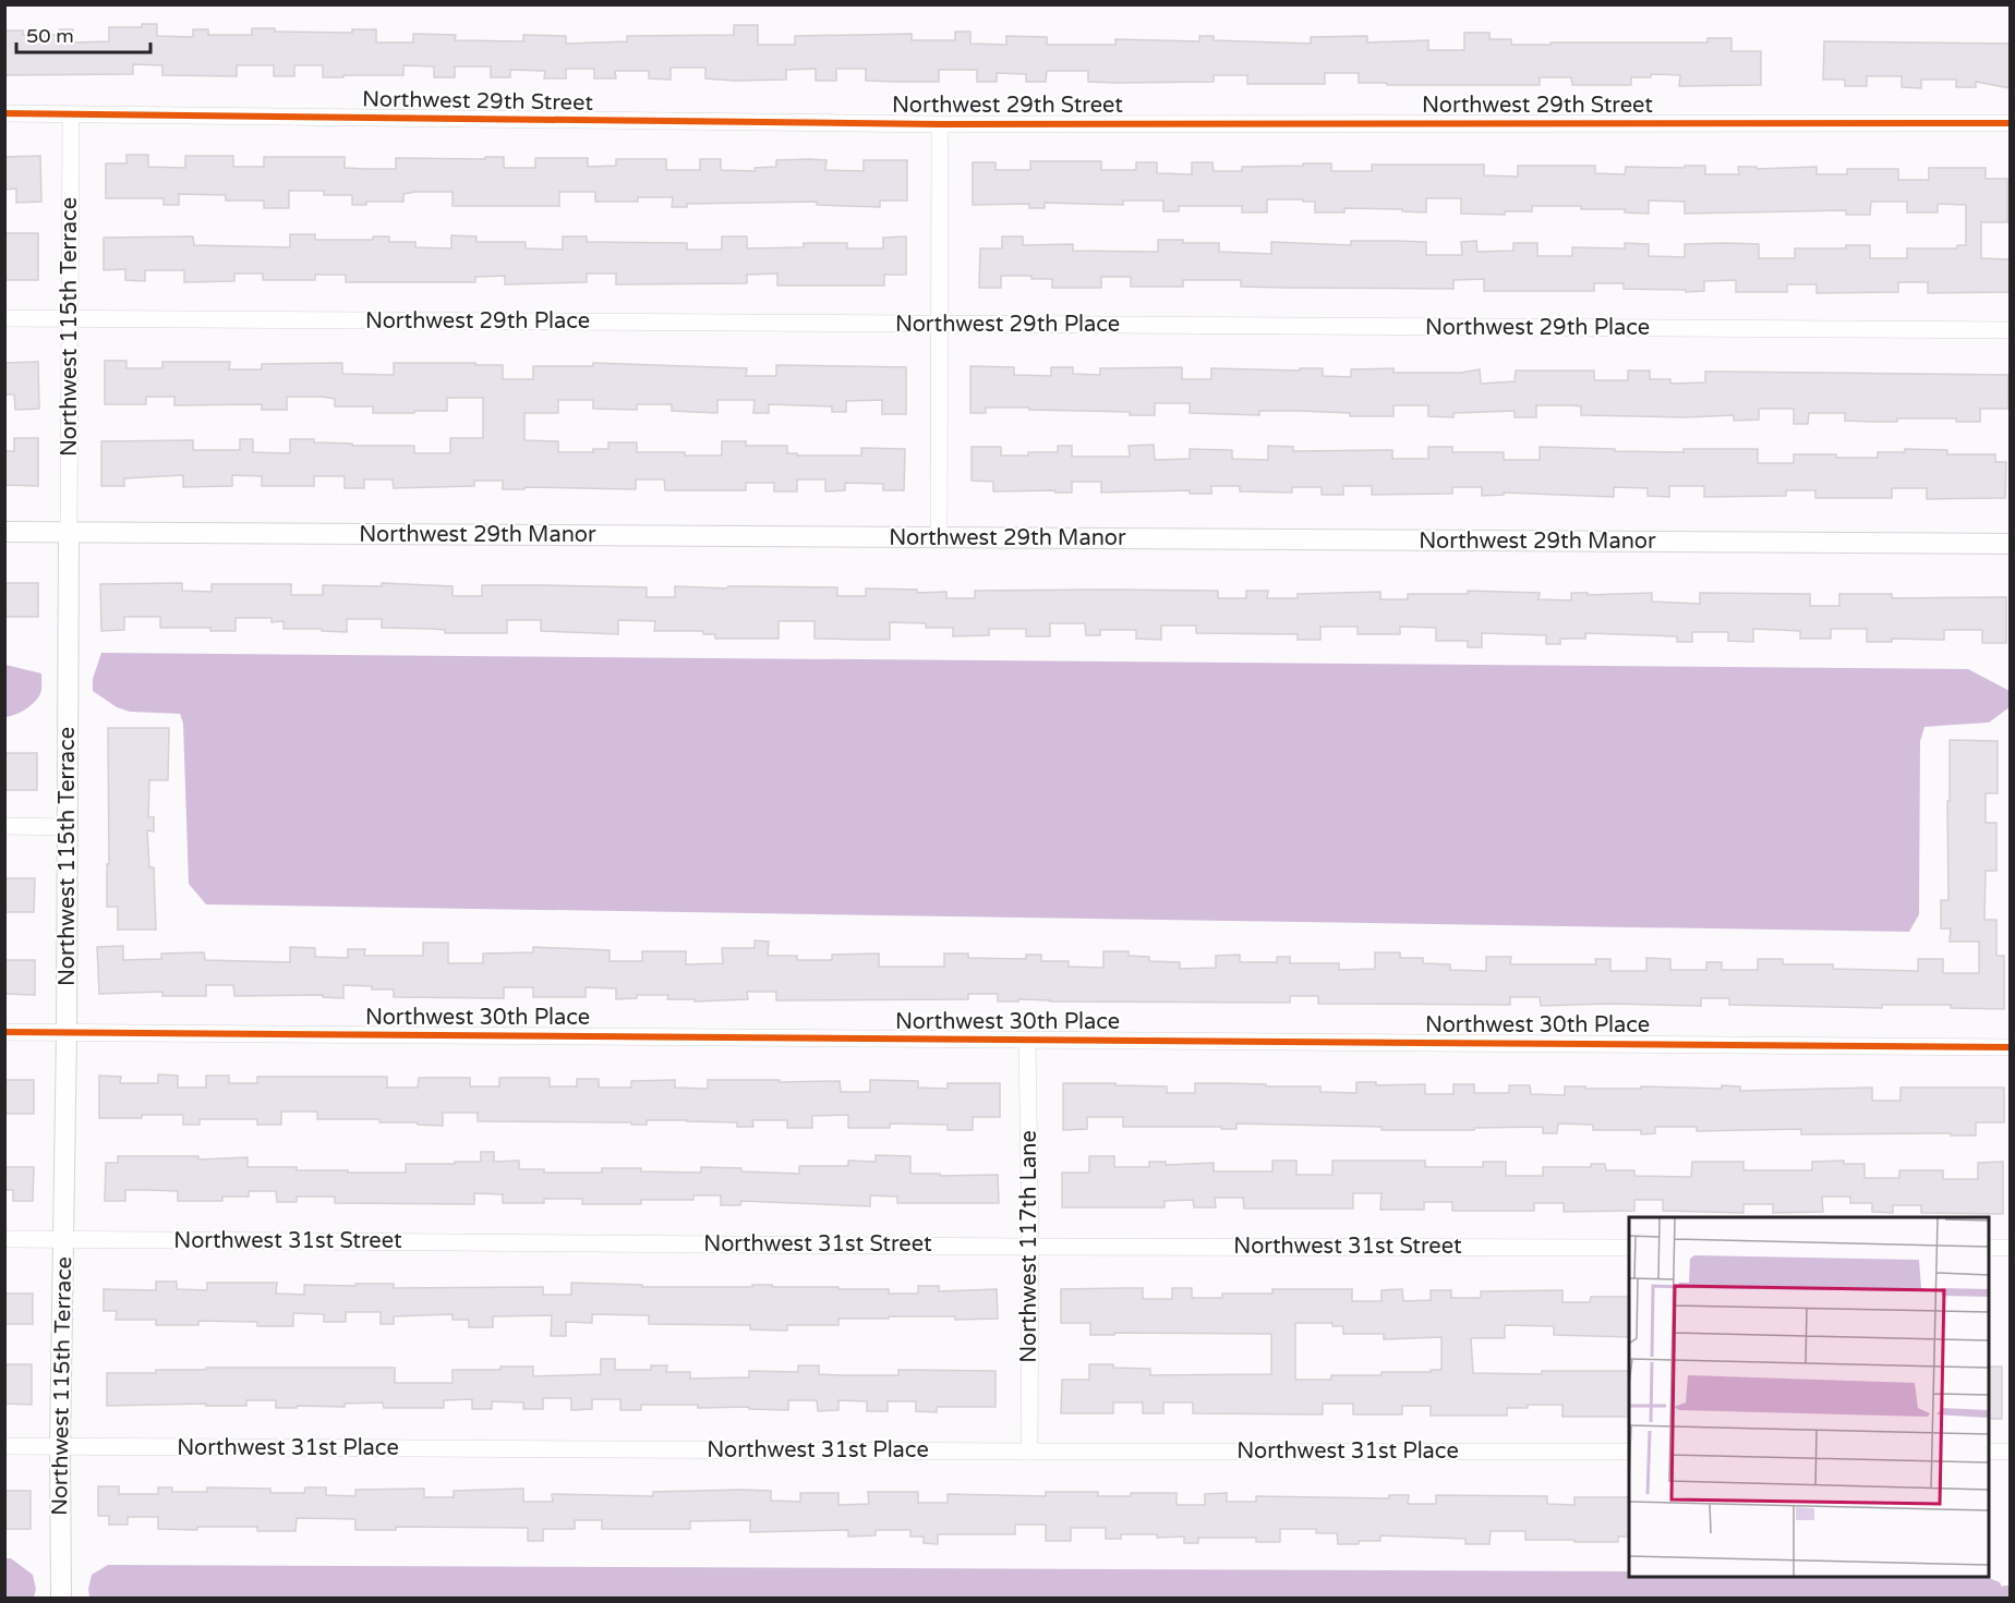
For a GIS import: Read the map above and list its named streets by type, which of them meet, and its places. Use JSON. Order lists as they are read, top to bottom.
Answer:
{
  "streets": {
    "street": [
      "Northwest 29th Street",
      "Northwest 29th Place",
      "Northwest 115th Terrace",
      "Northwest 29th Manor",
      "Northwest 30th Place",
      "Northwest 31st Street",
      "Northwest 117th Lane",
      "Northwest 31st Place"
    ]
  },
  "crossings": [
    ["Northwest 29th Street", "Northwest 115th Terrace"],
    ["Northwest 29th Place", "Northwest 115th Terrace"],
    ["Northwest 115th Terrace", "Northwest 29th Manor"],
    ["Northwest 115th Terrace", "Northwest 30th Place"],
    ["Northwest 115th Terrace", "Northwest 31st Street"],
    ["Northwest 115th Terrace", "Northwest 31st Place"],
    ["Northwest 30th Place", "Northwest 117th Lane"],
    ["Northwest 31st Street", "Northwest 117th Lane"],
    ["Northwest 117th Lane", "Northwest 31st Place"]
  ],
  "scale_bar": "50 m"
}
